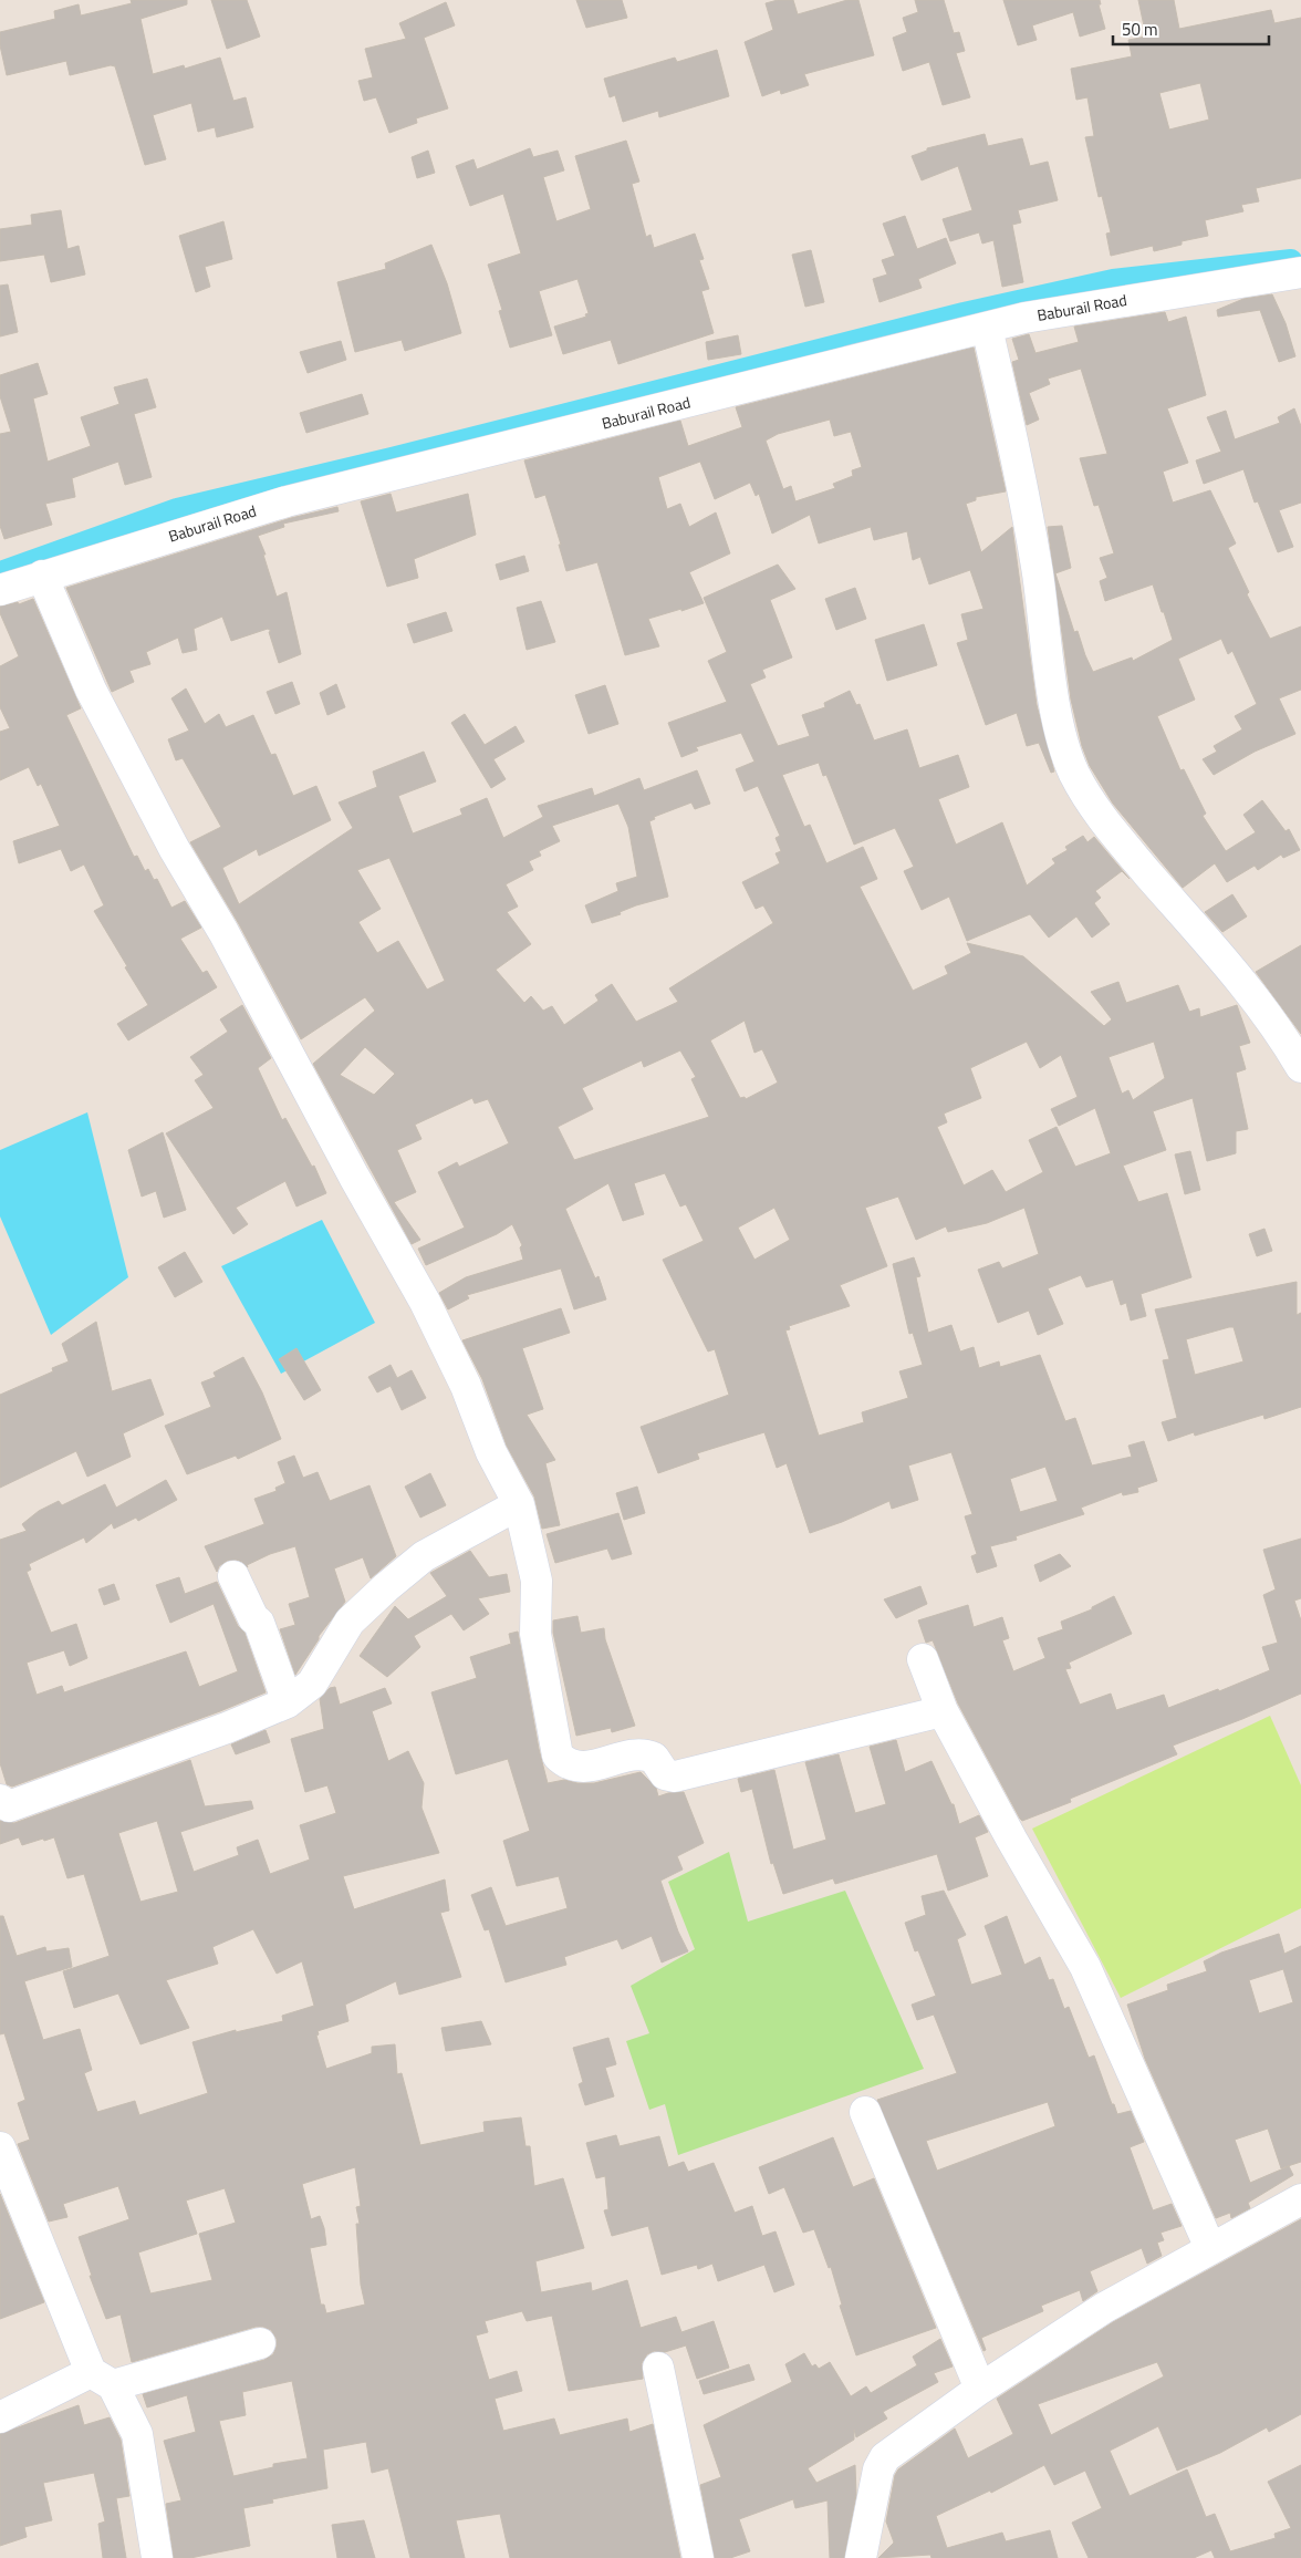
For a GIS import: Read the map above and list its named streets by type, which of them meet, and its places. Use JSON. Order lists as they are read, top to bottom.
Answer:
{
  "streets": {
    "street": ["Baburail Road"]
  },
  "scale_bar": "50 m"
}
